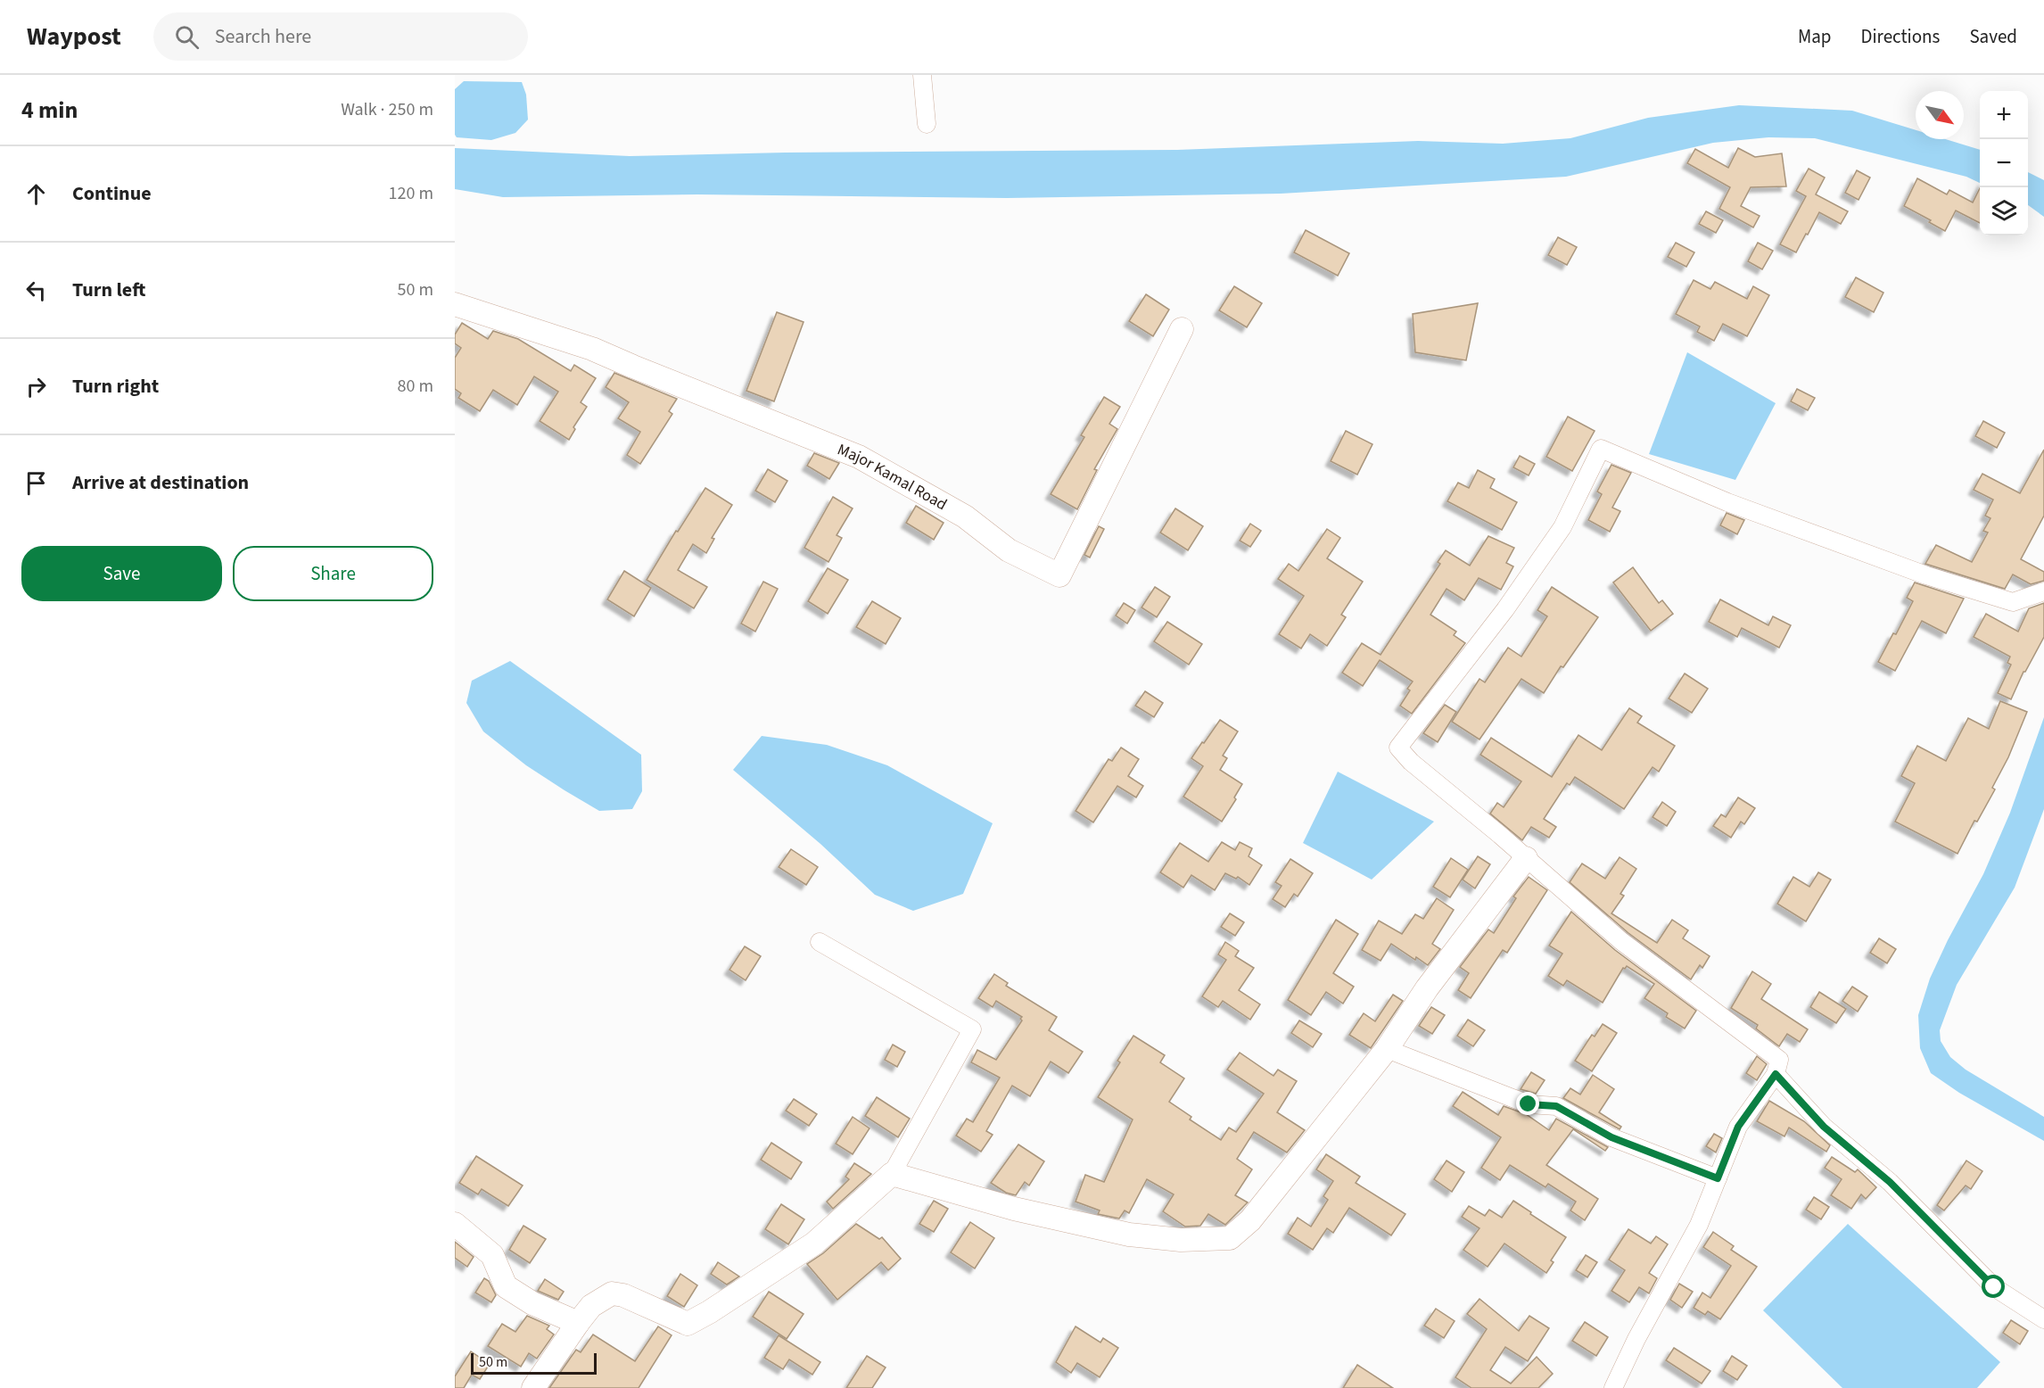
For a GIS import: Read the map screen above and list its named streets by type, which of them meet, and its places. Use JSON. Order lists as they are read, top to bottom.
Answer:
{
  "streets": {
    "street": ["Major Kamal Road"]
  },
  "scale_bar": "50 m",
  "north": "bottom right",
  "page": {
    "header": "Waypost",
    "search": "Search here",
    "nav": ["Map", "Directions", "Saved"],
    "heading": ["4 min", "Walk · 250 m"],
    "map_buttons": ["+", "−"],
    "list": [
      ["Continue", "120 m"],
      ["Turn left", "50 m"],
      ["Turn right", "80 m"],
      "Arrive at destination"
    ],
    "buttons": ["Save", "Share"],
    "scale": "50 m"
  }
}
